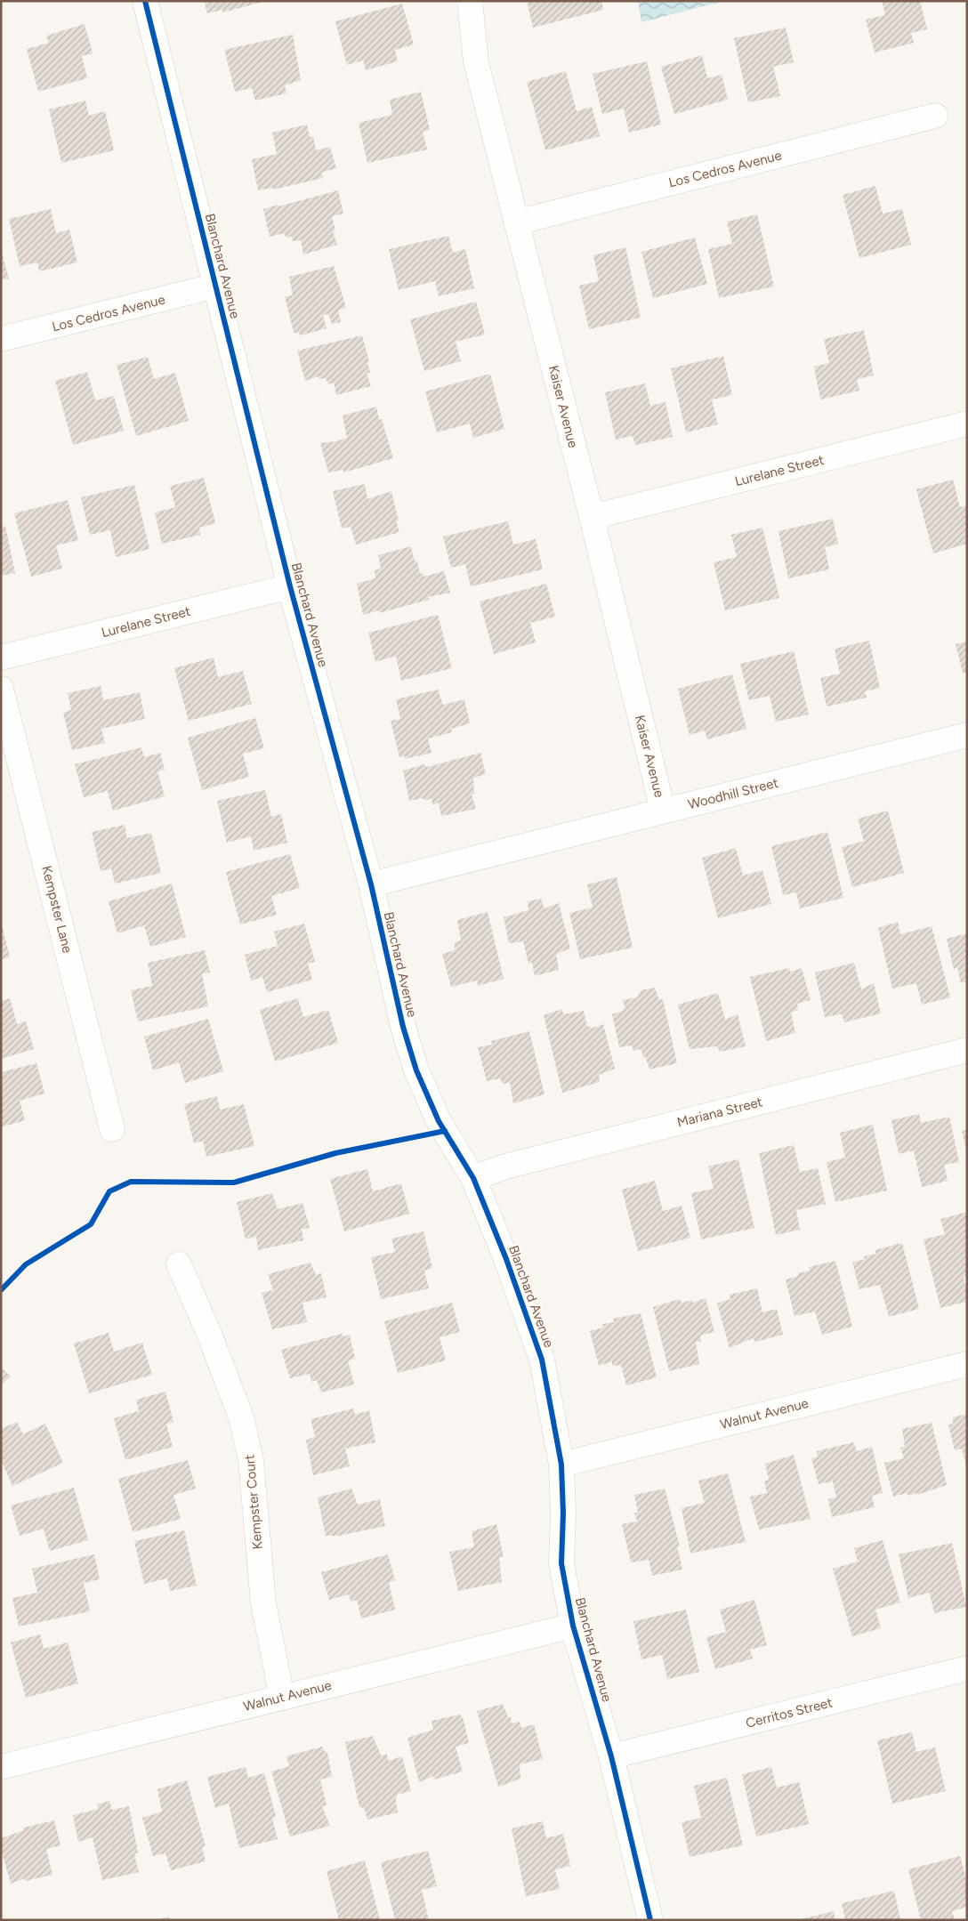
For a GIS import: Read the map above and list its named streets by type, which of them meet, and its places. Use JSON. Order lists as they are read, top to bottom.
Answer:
{
  "streets": {
    "street": [
      "Los Cedros Avenue",
      "Blanchard Avenue",
      "Kaiser Avenue",
      "Lurelane Street",
      "Woodhill Street",
      "Kempster Lane",
      "Mariana Street",
      "Walnut Avenue",
      "Kempster Court",
      "Cerritos Street"
    ]
  },
  "crossings": [
    ["Los Cedros Avenue", "Blanchard Avenue"],
    ["Los Cedros Avenue", "Kaiser Avenue"],
    ["Blanchard Avenue", "Lurelane Street"],
    ["Blanchard Avenue", "Woodhill Street"],
    ["Blanchard Avenue", "Mariana Street"],
    ["Blanchard Avenue", "Walnut Avenue"],
    ["Blanchard Avenue", "Cerritos Street"],
    ["Kaiser Avenue", "Lurelane Street"],
    ["Kaiser Avenue", "Woodhill Street"],
    ["Walnut Avenue", "Kempster Court"]
  ]
}
